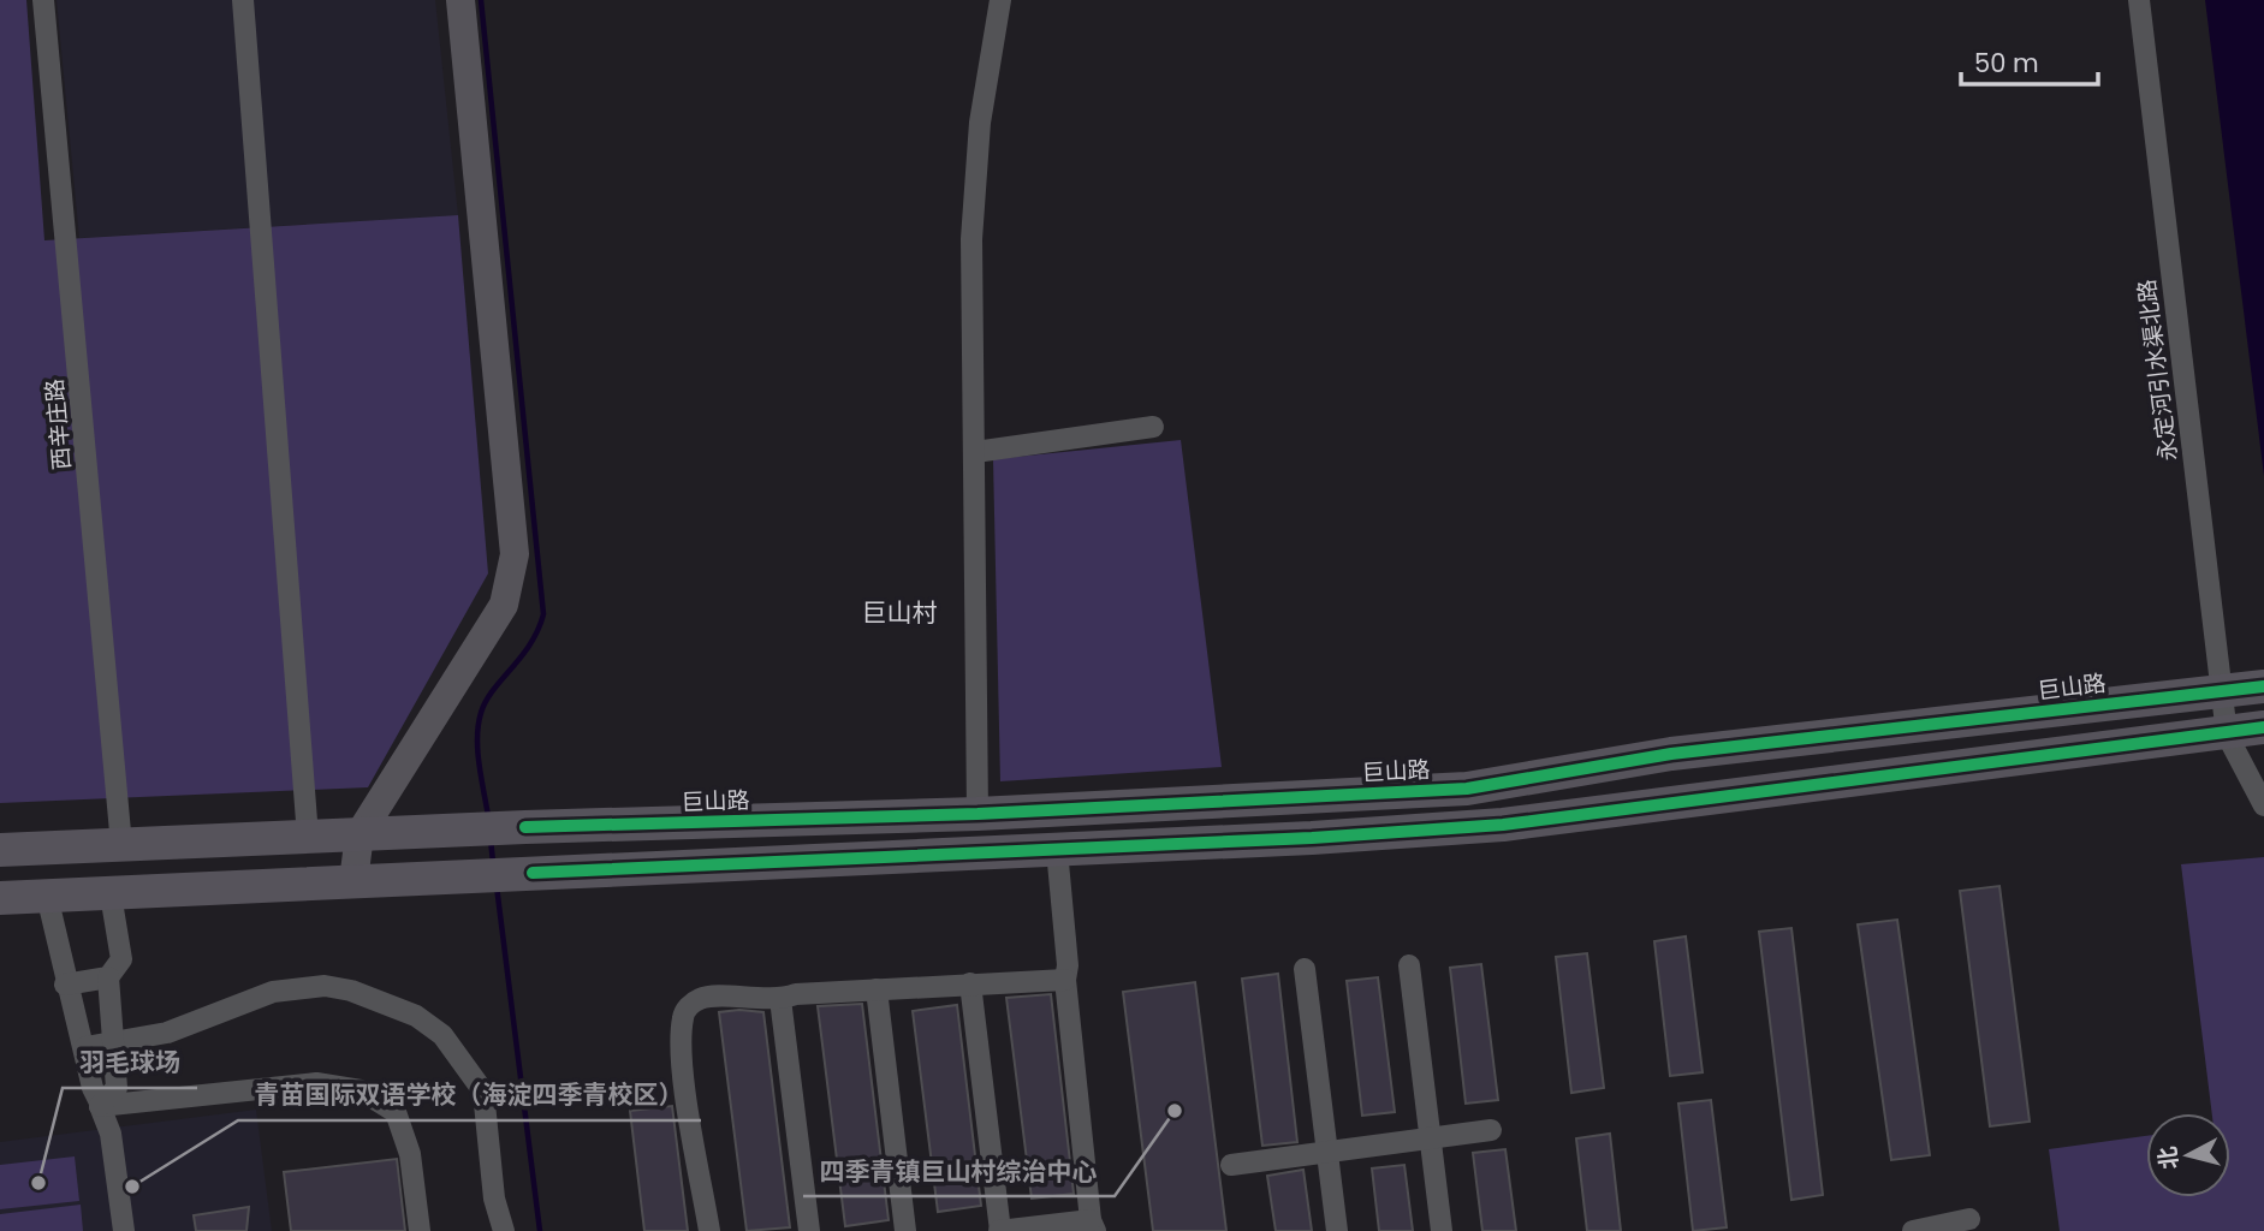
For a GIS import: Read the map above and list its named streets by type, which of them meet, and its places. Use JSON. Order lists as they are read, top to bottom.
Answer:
{
  "streets": {
    "main road": ["巨山路"],
    "street": ["永定河引水渠北路", "西辛庄路"]
  },
  "crossings": [
    ["永定河引水渠北路", "巨山路"],
    ["西辛庄路", "巨山路"]
  ],
  "districts": ["巨山村"],
  "places": ["四季青镇巨山村综治中心", "羽毛球场", "青苗国际双语学校（海淀四季青校区）"],
  "scale_bar": "50 m",
  "north": "left"
}
